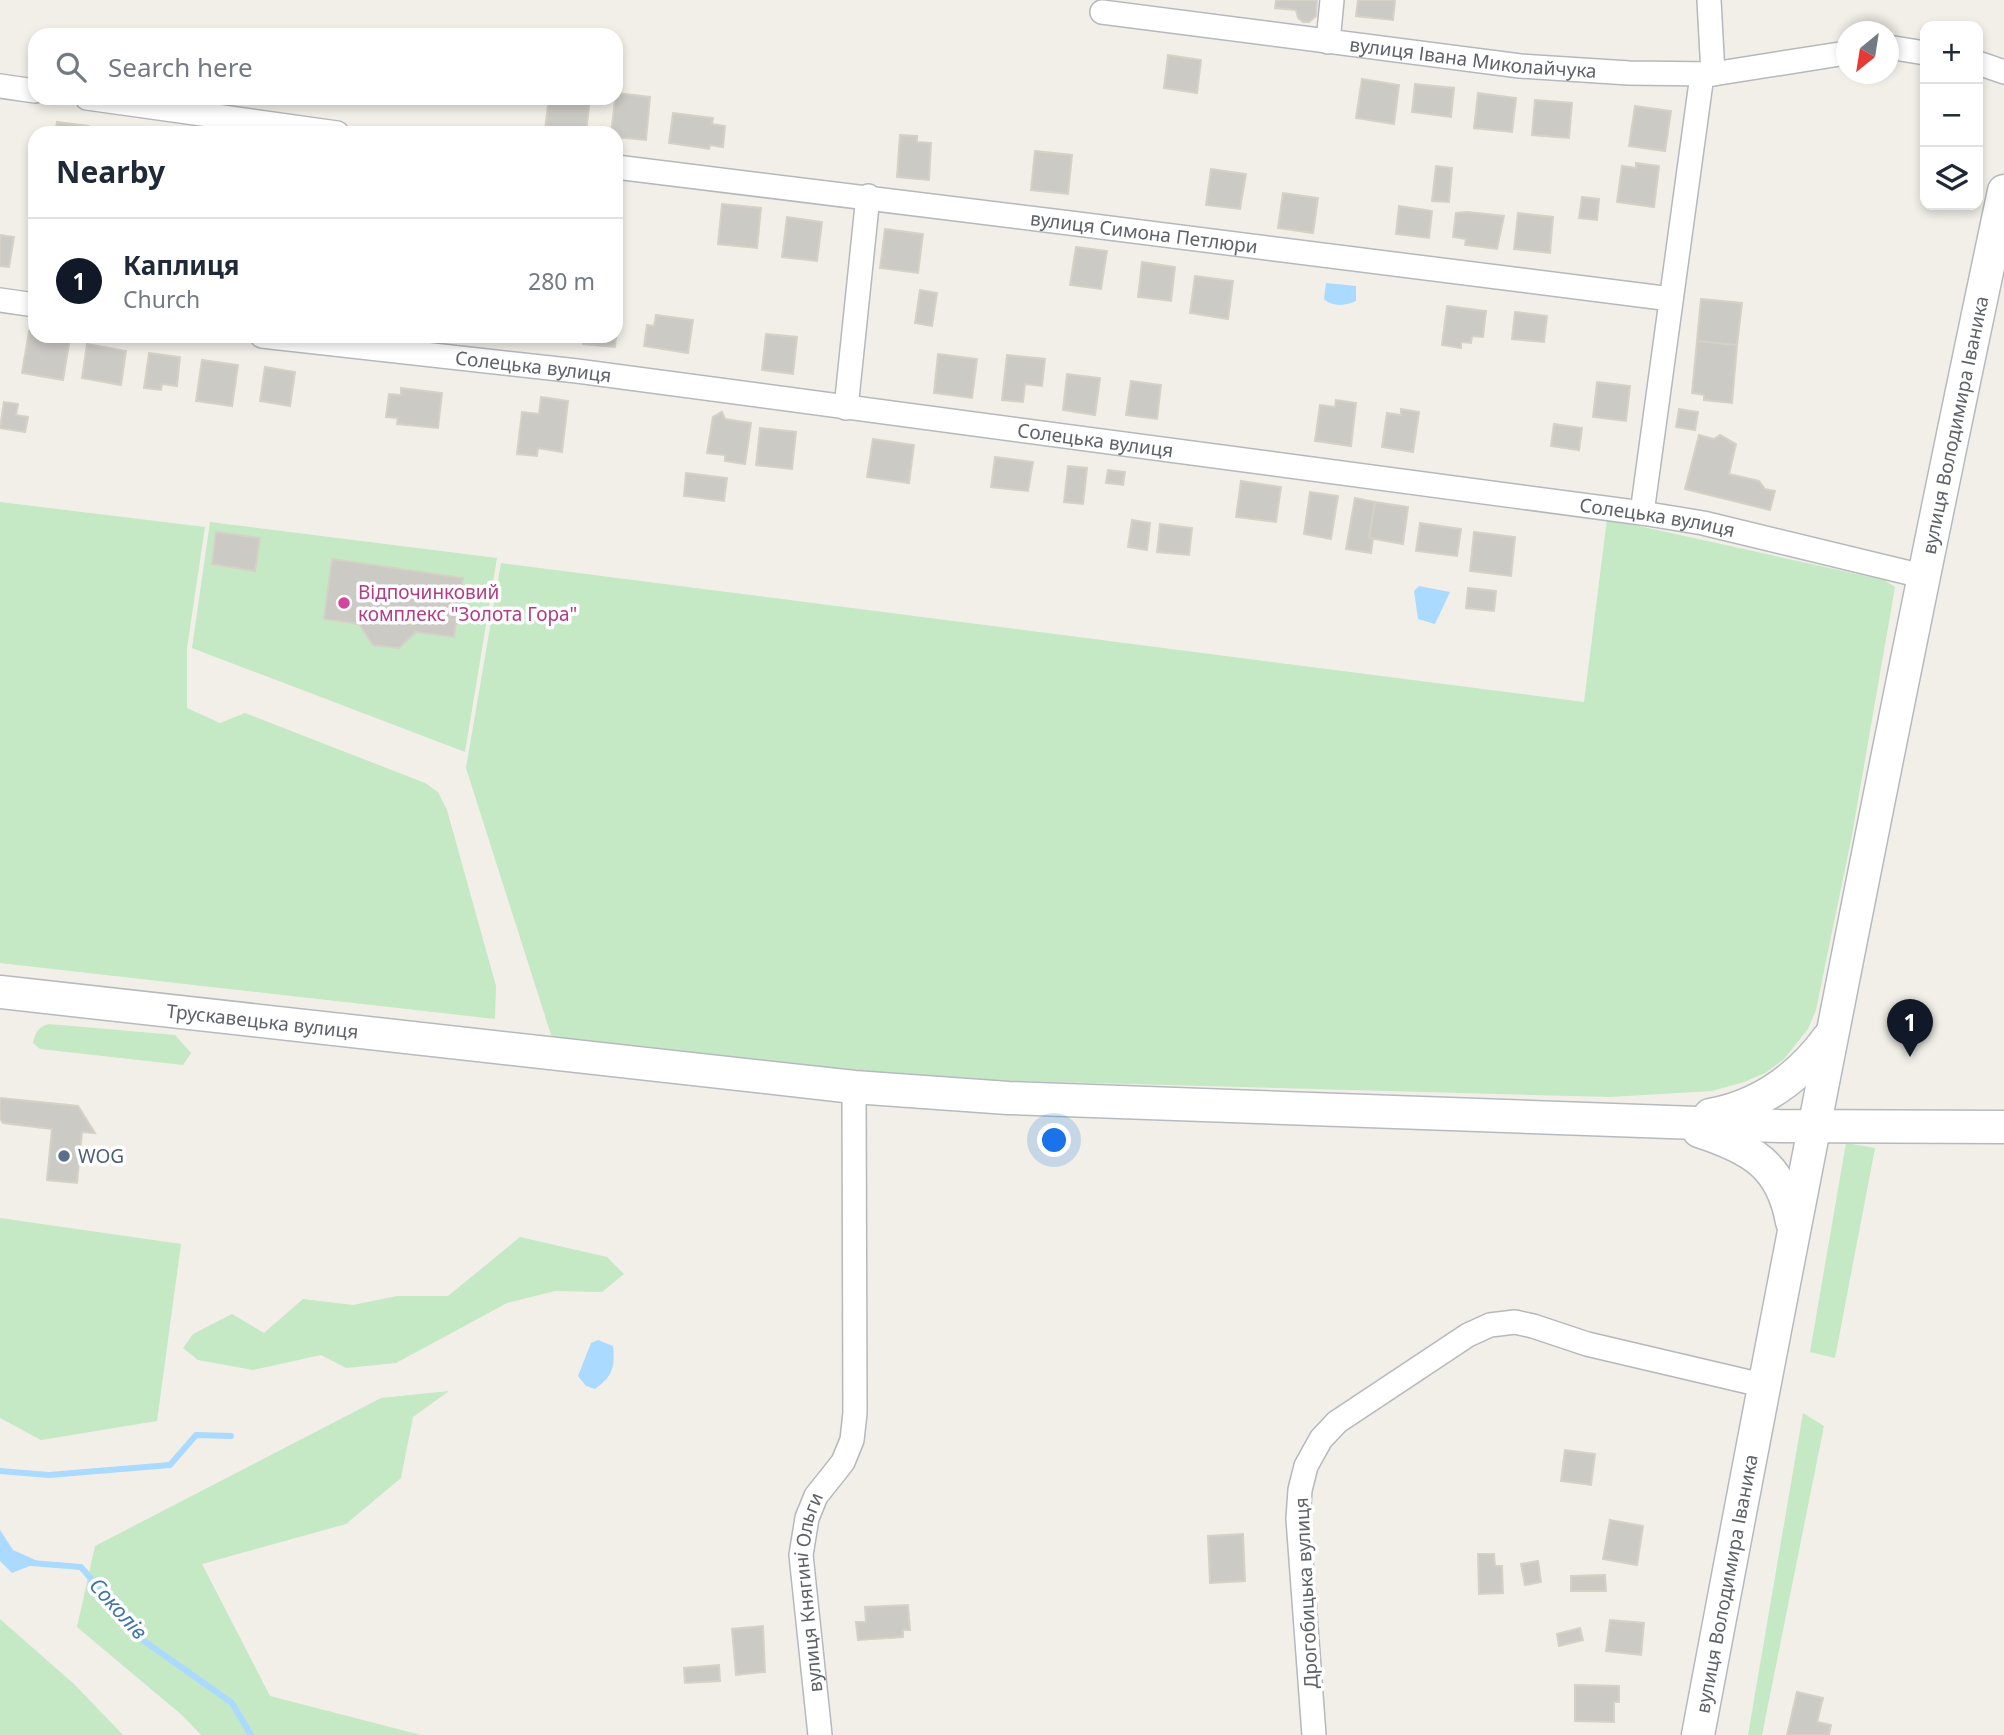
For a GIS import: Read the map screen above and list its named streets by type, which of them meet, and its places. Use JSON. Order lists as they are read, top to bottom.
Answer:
{
  "streets": {
    "main road": ["вулиця Володимира Іваника", "Трускавецька вулиця"],
    "street": [
      "вулиця Івана Миколайчука",
      "вулиця Симона Петлюри",
      "Солецька вулиця",
      "Дрогобицька вулиця",
      "вулиця Княгині Ольги"
    ]
  },
  "crossings": [
    ["Солецька вулиця", "вулиця Володимира Іваника"],
    ["вулиця Володимира Іваника", "Дрогобицька вулиця"],
    ["Трускавецька вулиця", "вулиця Княгині Ольги"]
  ],
  "water": ["Соколів"],
  "places": ["Відпочинковий комплекс \"Золота Гора\"", "WOG"],
  "north": "bottom left",
  "page": {
    "map_buttons": ["+", "−"],
    "search": "Search here",
    "heading": "Nearby",
    "list": [
      {
        "mark": "1",
        "name": "Каплиця",
        "note": "Church",
        "value": "280 m"
      }
    ],
    "pins": "1"
  }
}
